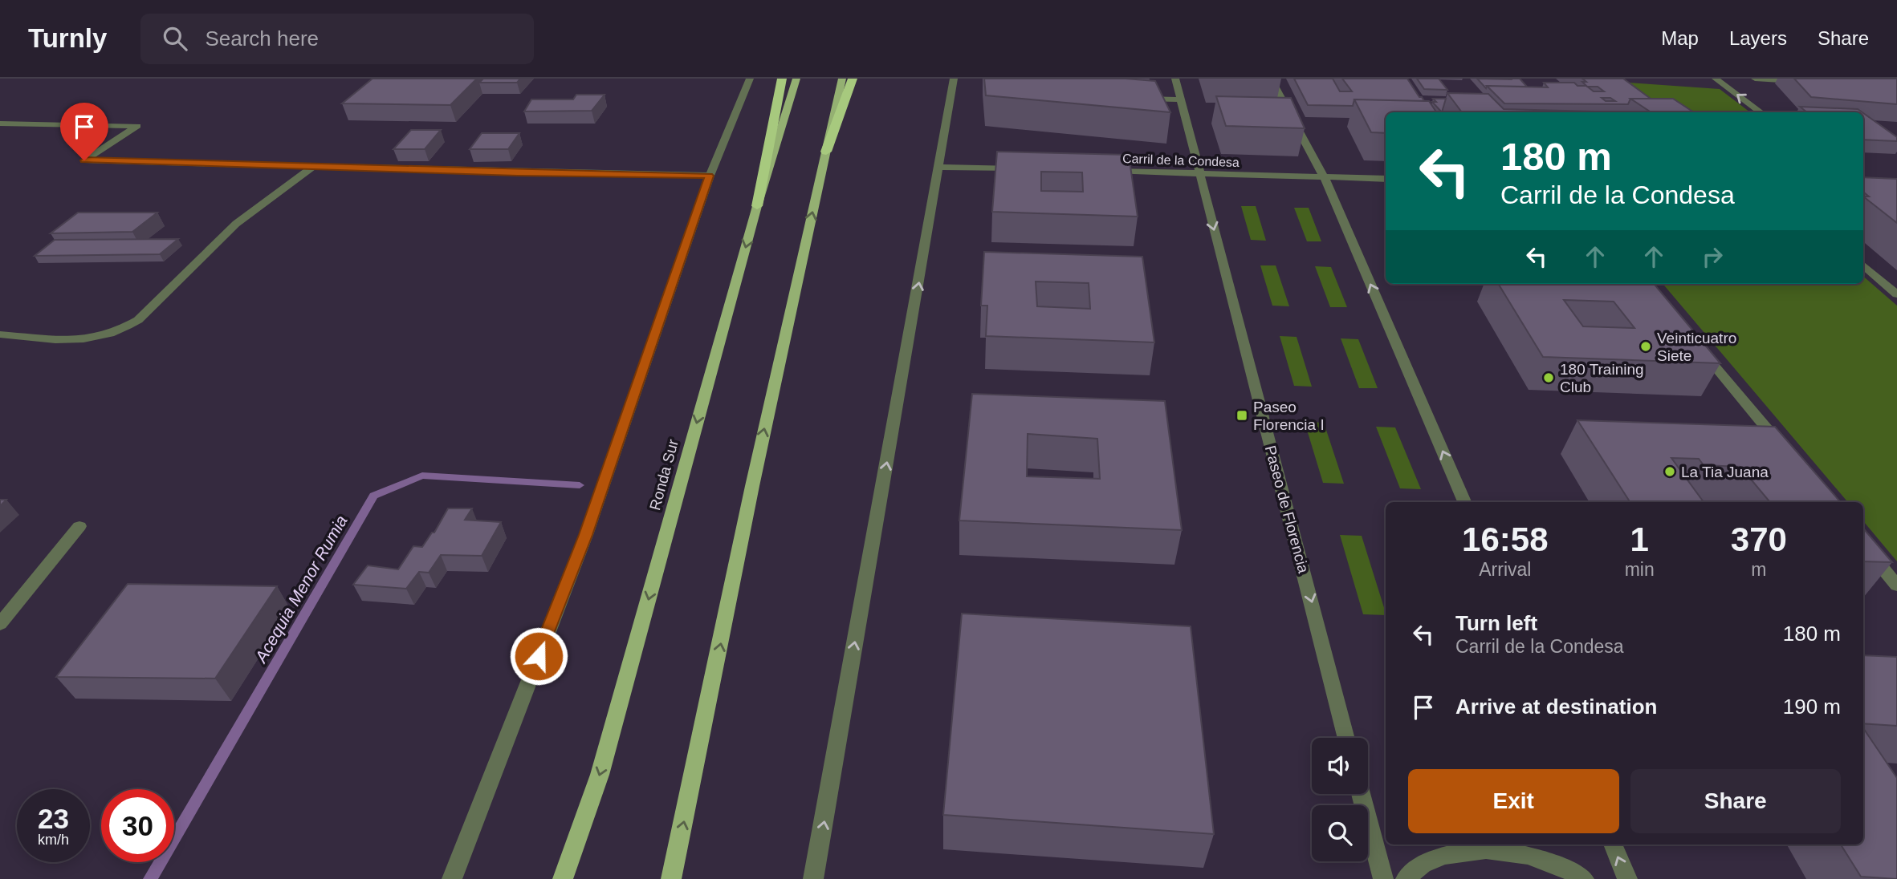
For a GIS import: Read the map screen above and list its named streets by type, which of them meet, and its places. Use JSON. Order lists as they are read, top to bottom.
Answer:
{
  "streets": {
    "main road": ["Ronda Sur"],
    "street": ["Carril de la Condesa", "Paseo de Florencia"]
  },
  "crossings": [
    ["Carril de la Condesa", "Paseo de Florencia"]
  ],
  "one_way": ["Paseo de Florencia"],
  "water": ["Acequia Menor Rumia"],
  "places": {
    "other": ["Veinticuatro Siete", "180 Training Club", "La Tia Juana"],
    "transit": ["Paseo Florencia I"]
  },
  "page": {
    "header": "Turnly",
    "search": "Search here",
    "nav": ["Map", "Layers", "Share"],
    "turn": ["180 m", "Carril de la Condesa"],
    "eta": [
      "16:58",
      "Arrival",
      "1",
      "min",
      "370",
      "m"
    ],
    "list": [
      {
        "name": "Turn left",
        "note": "Carril de la Condesa",
        "value": "180 m"
      },
      {
        "name": "Arrive at destination",
        "value": "190 m"
      }
    ],
    "buttons": ["Exit", "Share"],
    "speed": "23 km/h",
    "limit": "30"
  }
}
